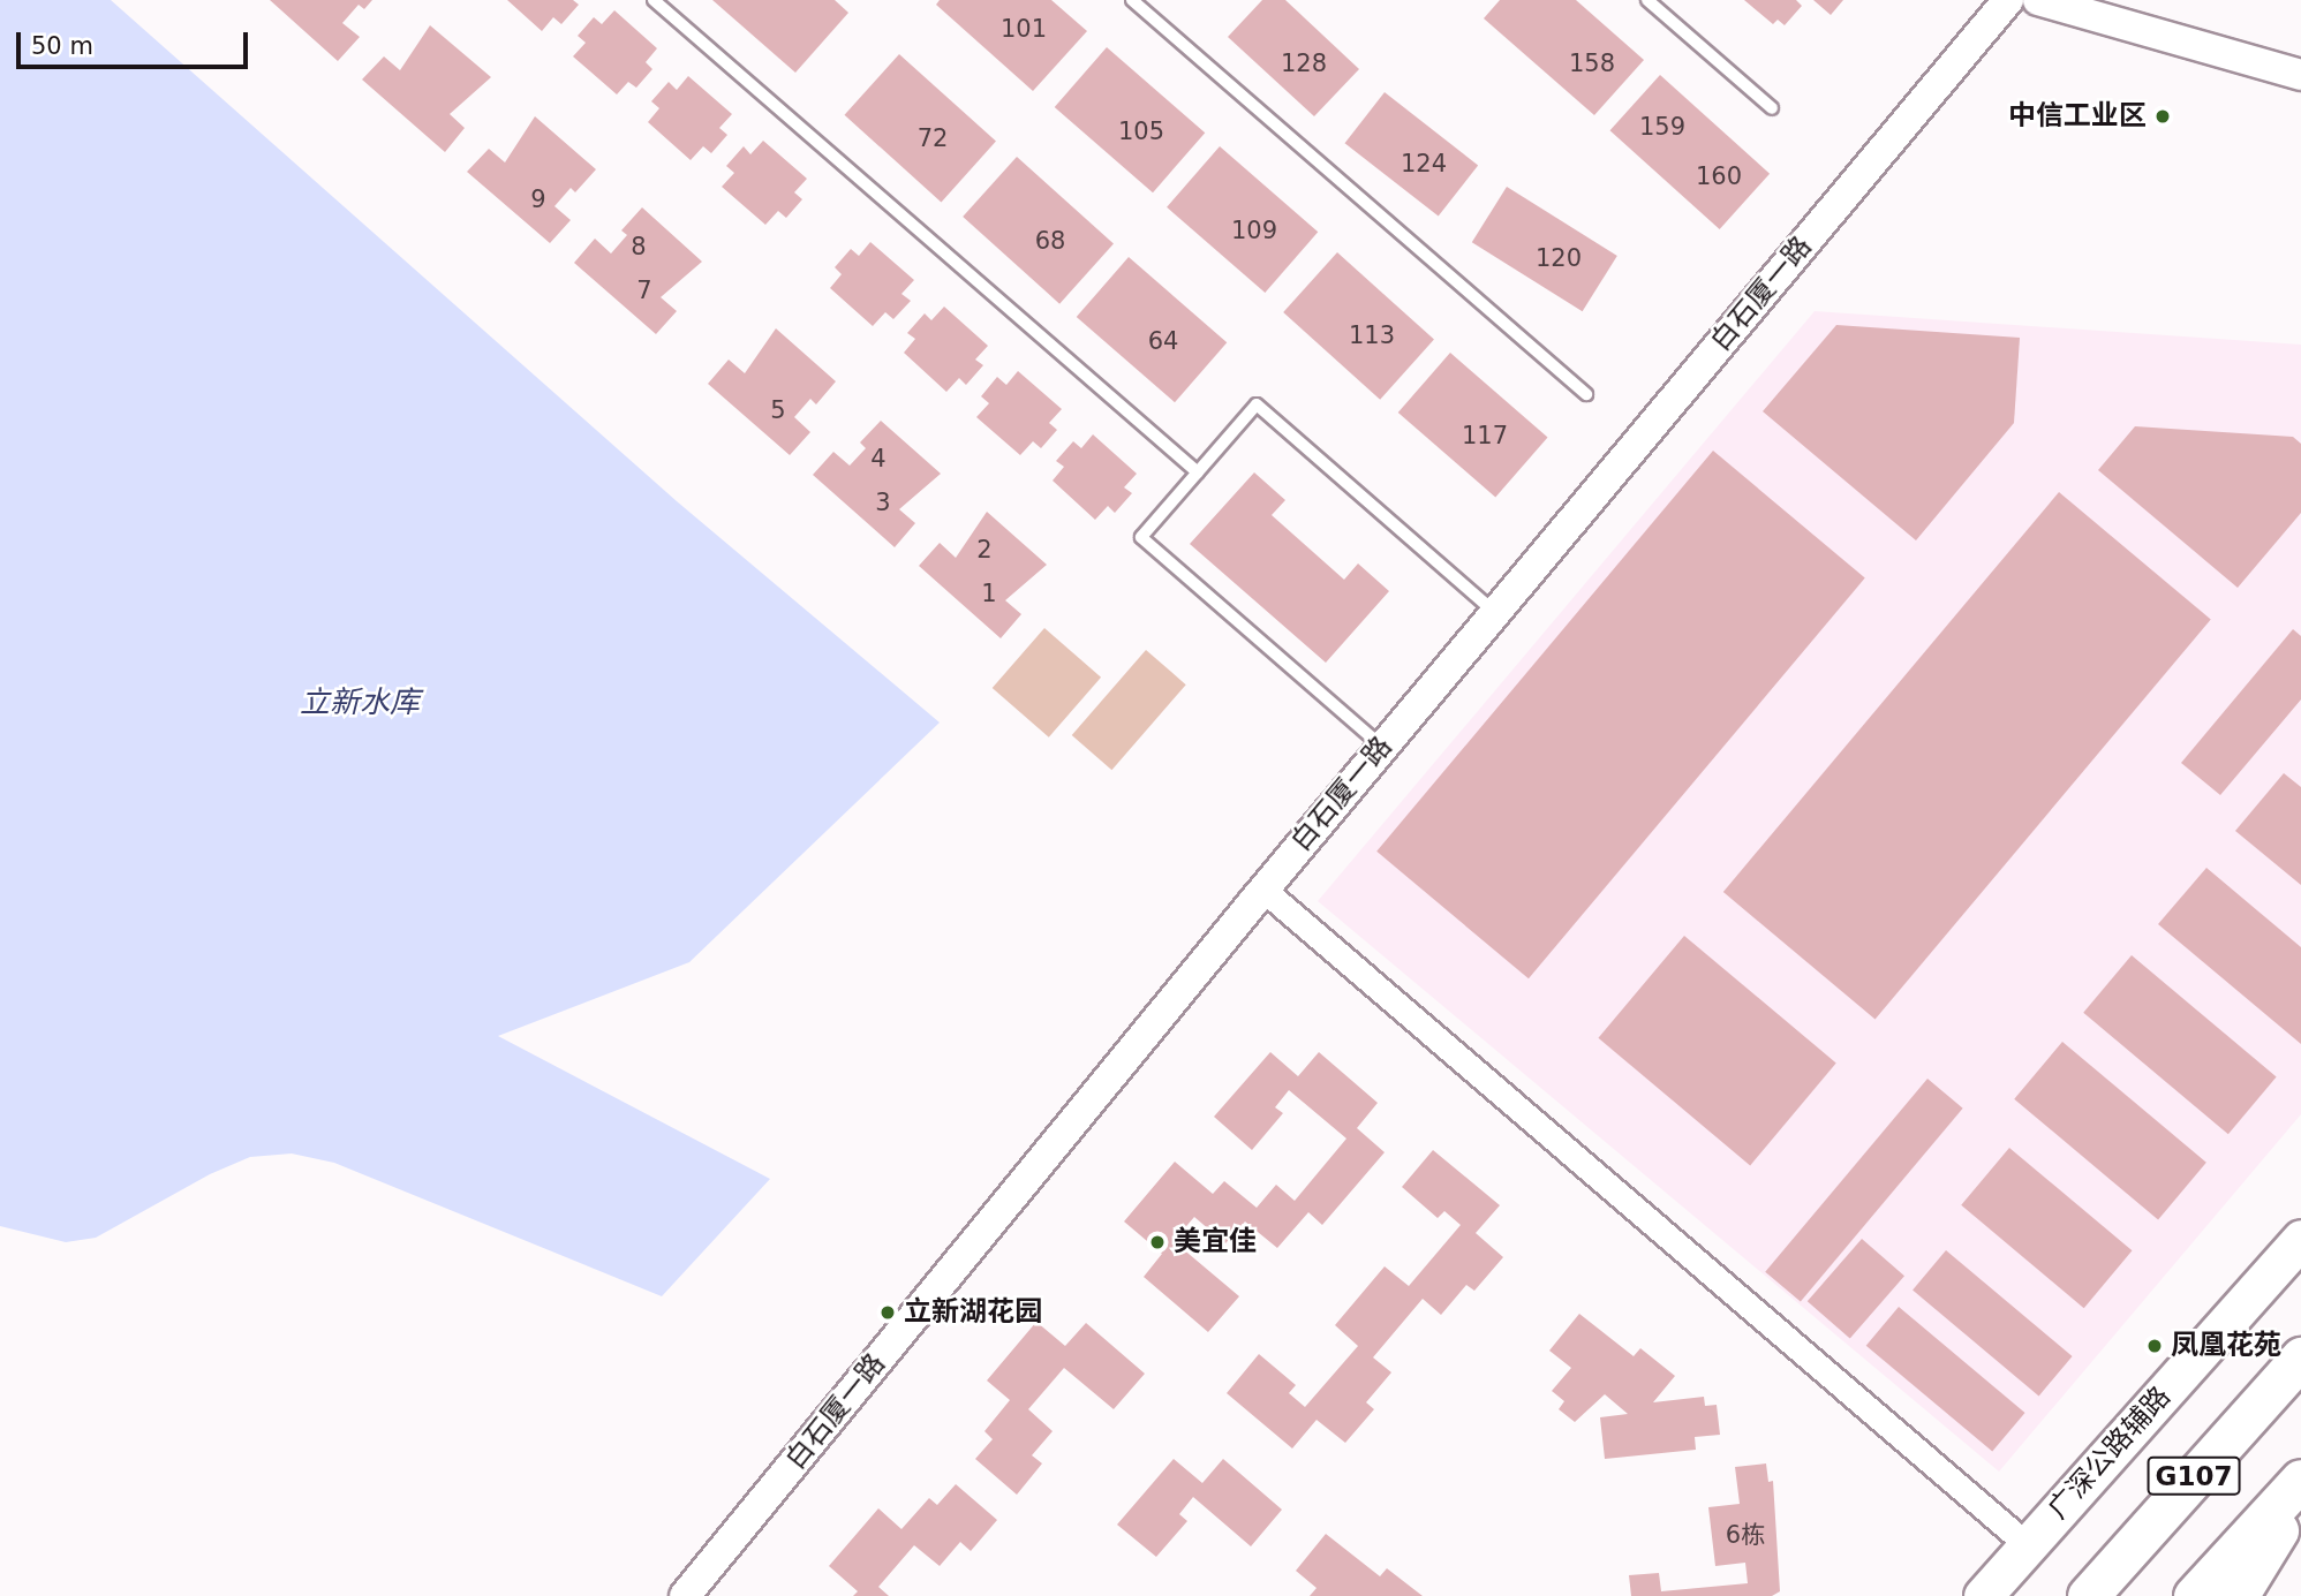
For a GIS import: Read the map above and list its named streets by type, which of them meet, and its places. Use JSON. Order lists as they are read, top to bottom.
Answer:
{
  "streets": {
    "highway": ["G107"],
    "main road": ["广深公路辅路"],
    "street": ["白石厦一路"]
  },
  "water": ["立新水库"],
  "places": [
    "中信工业区",
    "美宜佳",
    "立新湖花园",
    "凤凰花苑"
  ],
  "house_numbers": [
    "101",
    "128",
    "158",
    "159",
    "105",
    "72",
    "124",
    "160",
    "9",
    "109",
    "68",
    "8",
    "120",
    "7",
    "113",
    "64",
    "5",
    "117",
    "4",
    "3",
    "2",
    "1",
    "6栋"
  ],
  "scale_bar": "50 m"
}
